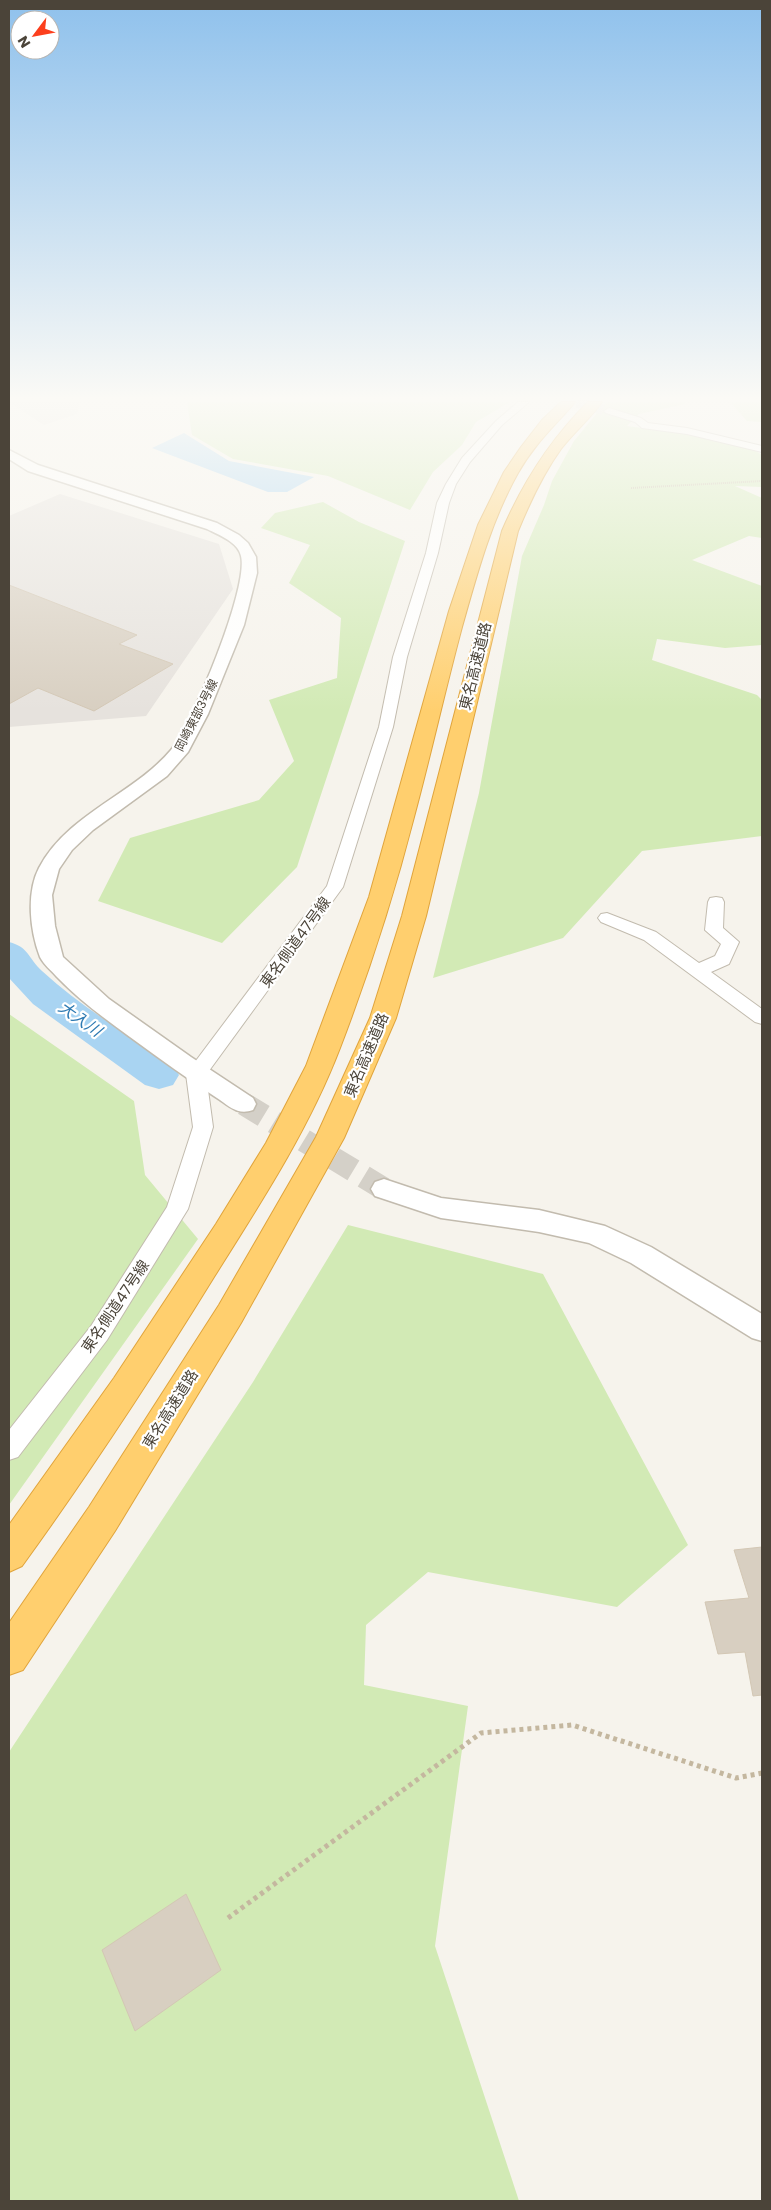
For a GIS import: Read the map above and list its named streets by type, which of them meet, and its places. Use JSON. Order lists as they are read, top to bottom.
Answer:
{
  "streets": {
    "highway": ["東名高速道路"],
    "street": ["岡崎東部3号線", "東名側道47号線"]
  },
  "crossings": [
    ["岡崎東部3号線", "東名側道47号線"]
  ],
  "water": ["大入川"],
  "north": "bottom left"
}
